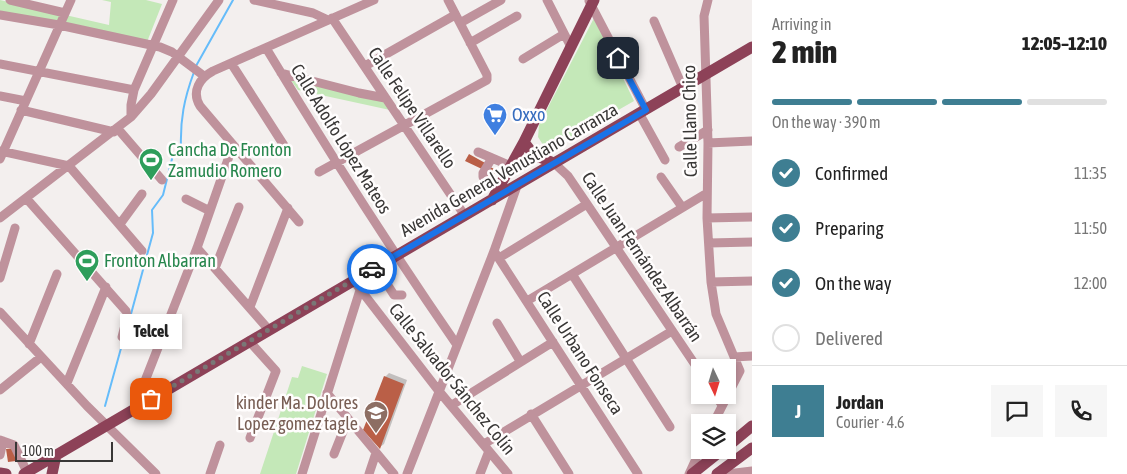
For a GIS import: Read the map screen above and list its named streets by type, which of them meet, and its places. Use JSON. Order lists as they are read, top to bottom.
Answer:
{
  "streets": {
    "main road": ["Avenida General Venustiano Carranza"],
    "street": [
      "Calle Felipe Villarello",
      "Calle Llano Chico",
      "Calle Adolfo López Mateos",
      "Calle Juan Fernández Albarrán",
      "Calle Urbano Fonseca",
      "Calle Salvador Sánchez Colín"
    ]
  },
  "crossings": [
    ["Calle Felipe Villarello", "Avenida General Venustiano Carranza"],
    ["Calle Llano Chico", "Avenida General Venustiano Carranza"],
    ["Calle Adolfo López Mateos", "Avenida General Venustiano Carranza"],
    ["Avenida General Venustiano Carranza", "Calle Juan Fernández Albarrán"],
    ["Avenida General Venustiano Carranza", "Calle Salvador Sánchez Colín"]
  ],
  "places": {
    "supermarket": ["Oxxo"],
    "sports": ["Cancha De Fronton Zamudio Romero", "Fronton Albarran"],
    "other": ["Telcel"],
    "school or university": ["kinder Ma. Dolores Lopez gomez tagle"]
  },
  "scale_bar": "100 m",
  "north": "bottom",
  "page": {
    "heading": ["2 min", "Arriving in", "12:05–12:10"],
    "panel": ["Jordan", "Courier · 4.6"],
    "bar": "On the way · 390 m",
    "list": [
      ["Confirmed", "11:35"],
      ["Preparing", "11:50"],
      ["On the way", "12:00"],
      "Delivered"
    ],
    "bubble": "Telcel",
    "round": "J",
    "scale": "100 m"
  }
}
